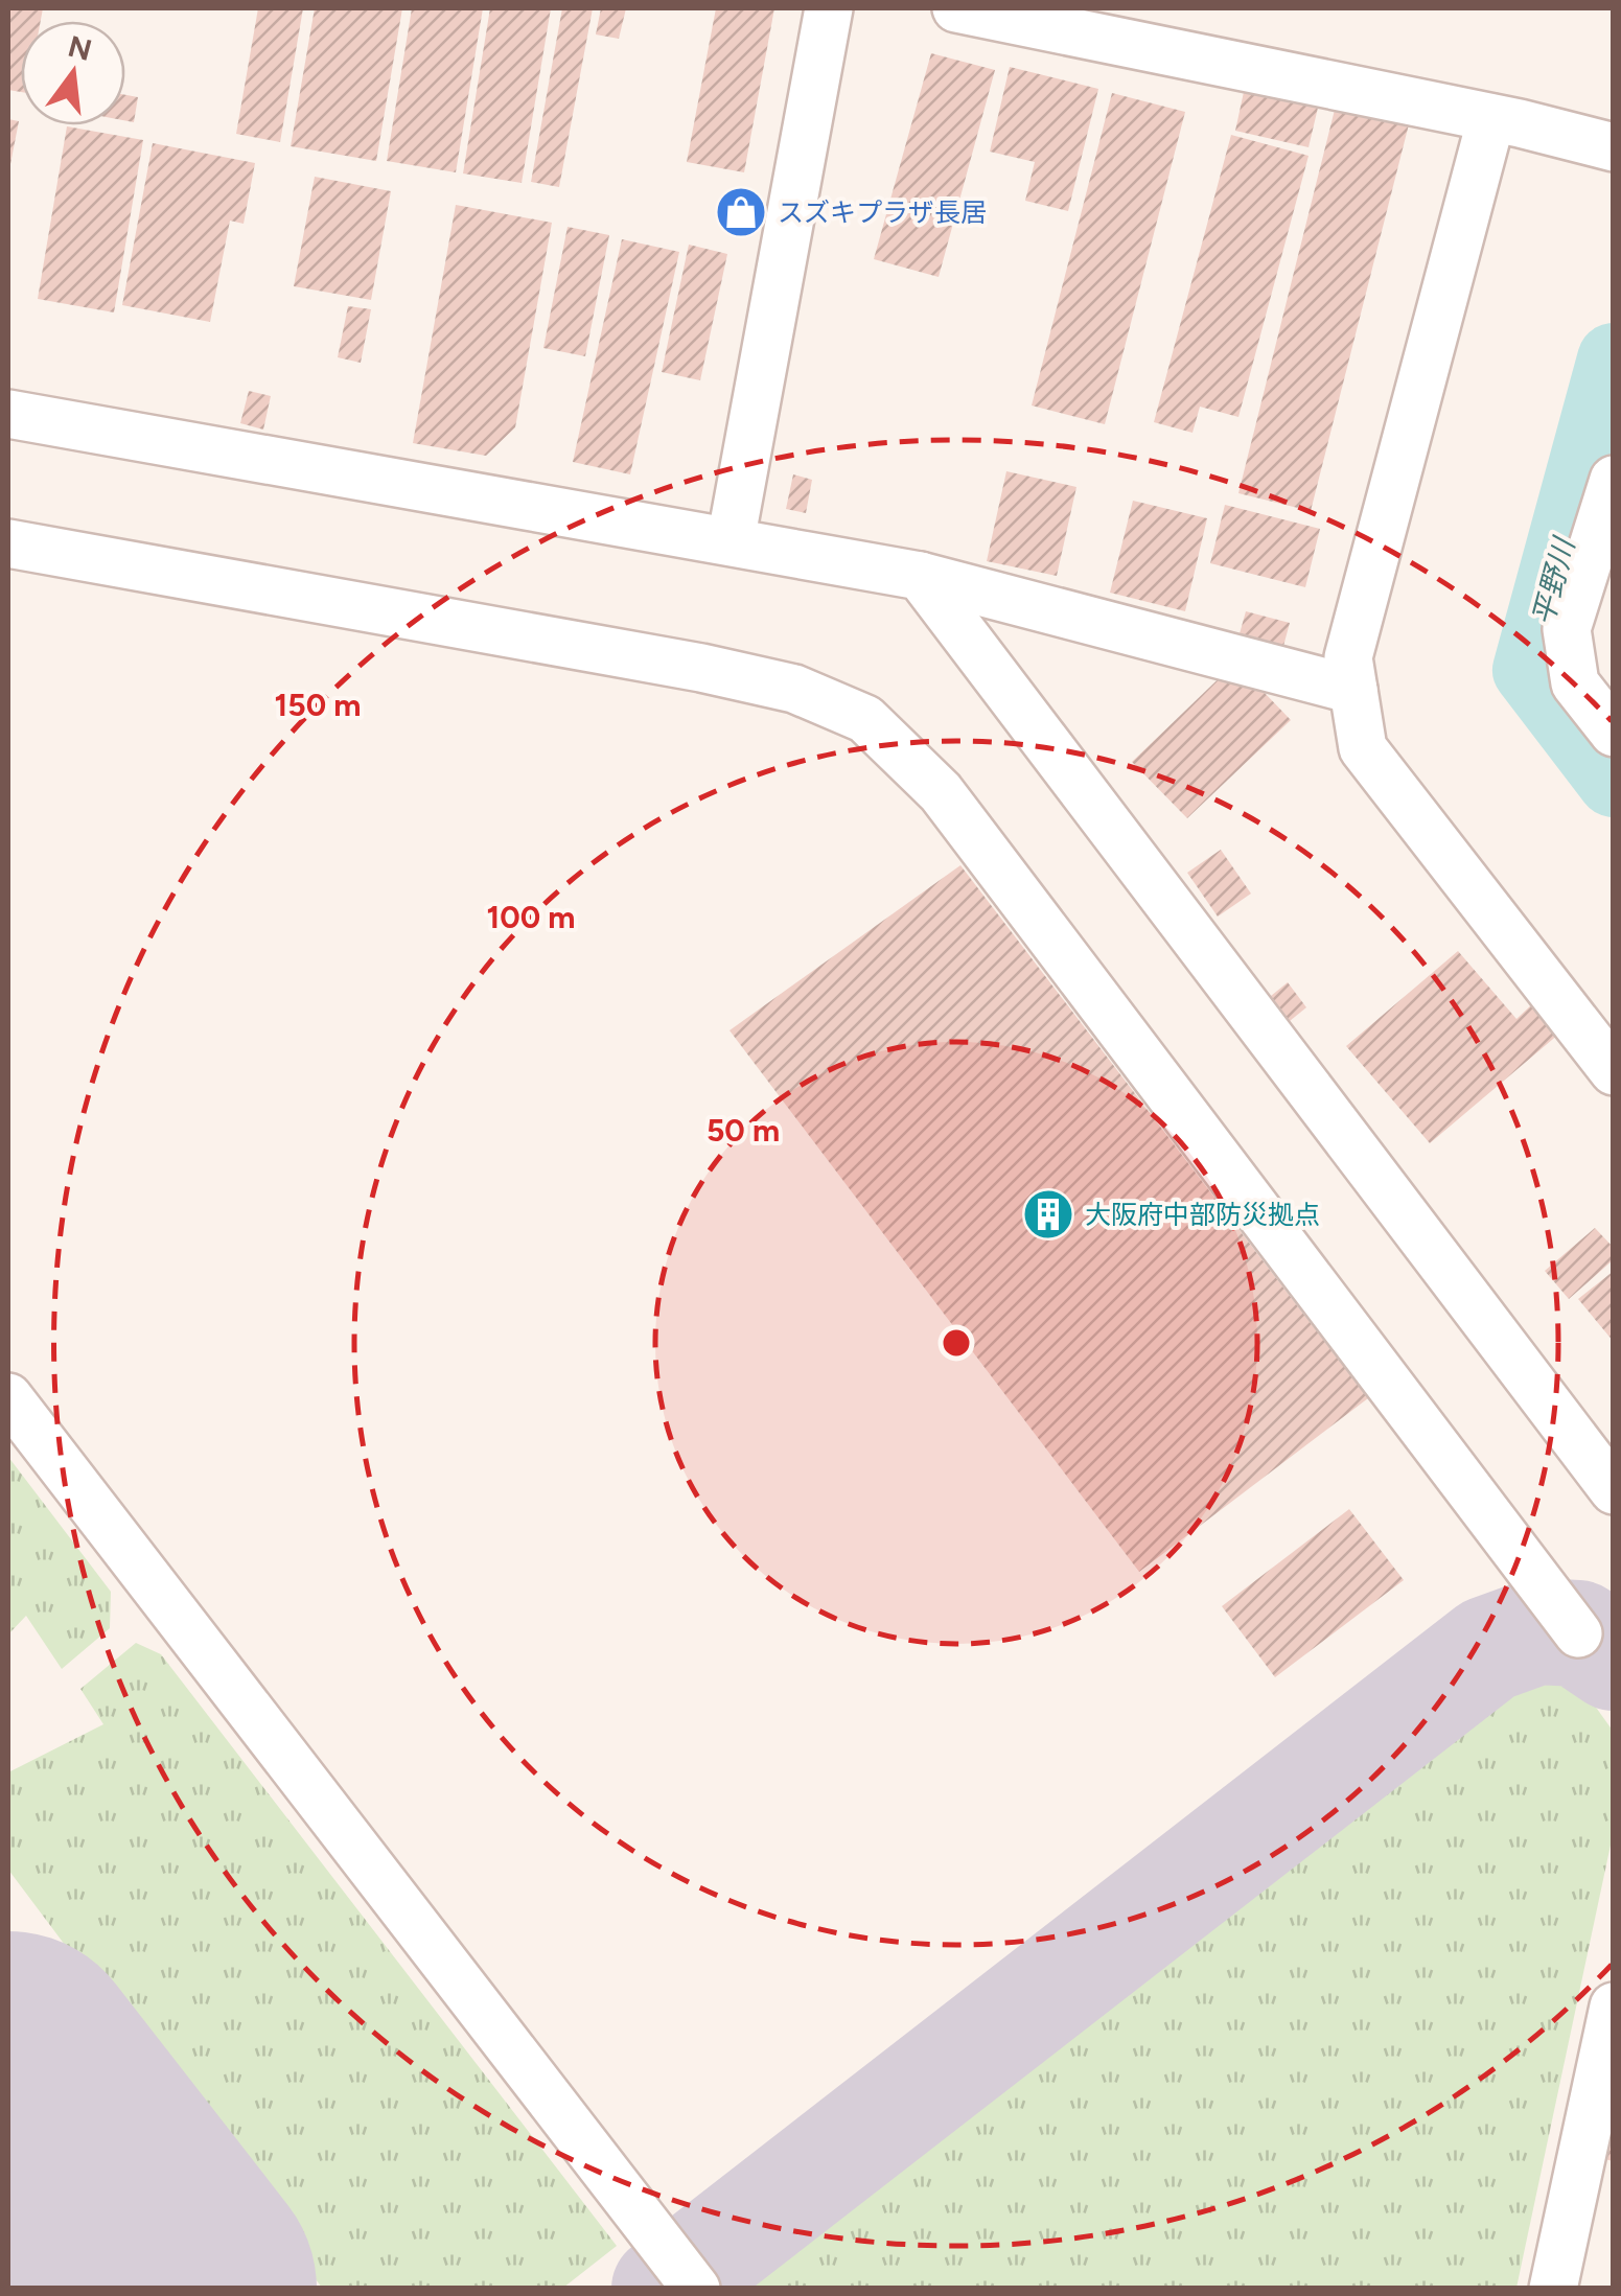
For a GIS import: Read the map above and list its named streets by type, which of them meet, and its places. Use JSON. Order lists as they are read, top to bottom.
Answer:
{
  "water": ["平野川"],
  "places": {
    "shop": ["スズキプラザ長居"],
    "building": ["大阪府中部防災拠点"]
  },
  "north": "top",
  "rings": ["150 m", "100 m", "50 m"]
}
